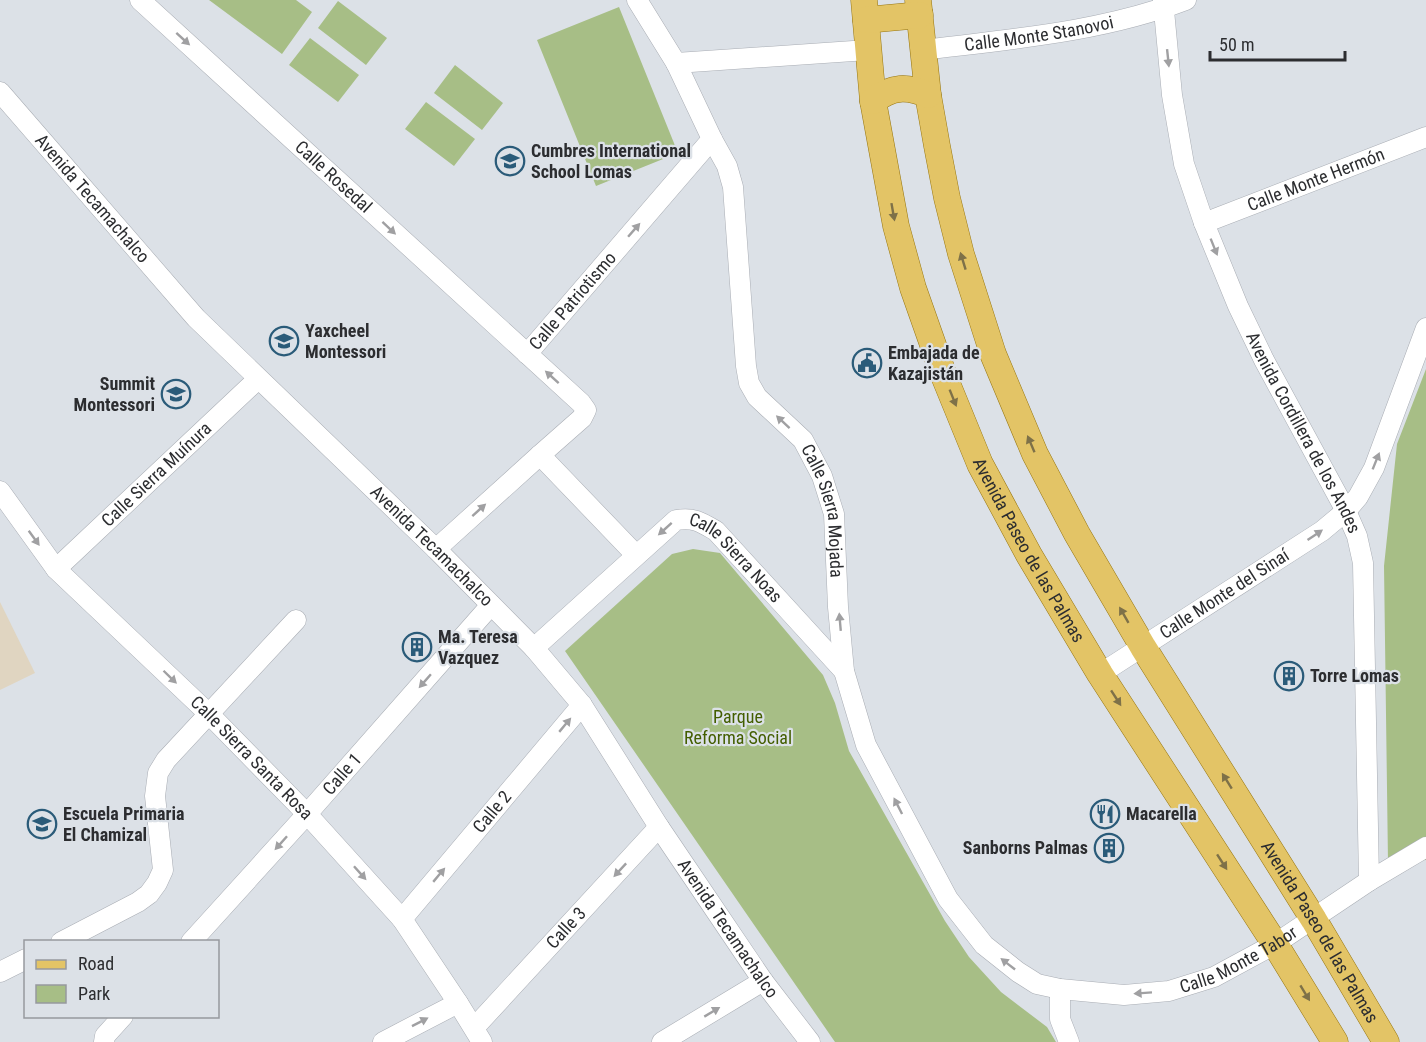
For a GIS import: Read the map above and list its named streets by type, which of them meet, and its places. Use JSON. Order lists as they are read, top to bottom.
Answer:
{
  "streets": {
    "main road": ["Avenida Paseo de las Palmas"],
    "street": [
      "Calle Monte Stanovoi",
      "Calle Rosedal",
      "Calle Monte Hermón",
      "Avenida Tecamachalco",
      "Calle Patriotismo",
      "Avenida Cordillera de los Andes",
      "Calle Sierra Muínura",
      "Calle Sierra Mojada",
      "Calle Sierra Noas",
      "Calle Monte del Sinaí",
      "Calle Sierra Santa Rosa",
      "Calle 1",
      "Calle 2",
      "Calle 3",
      "Calle Monte Tabor"
    ]
  },
  "crossings": [
    ["Calle Monte Stanovoi", "Avenida Cordillera de los Andes"],
    ["Calle Monte Stanovoi", "Avenida Paseo de las Palmas"],
    ["Calle Rosedal", "Calle Patriotismo"],
    ["Calle Monte Hermón", "Avenida Cordillera de los Andes"],
    ["Avenida Tecamachalco", "Calle Patriotismo"],
    ["Avenida Tecamachalco", "Calle Sierra Muínura"],
    ["Avenida Tecamachalco", "Calle Sierra Noas"],
    ["Avenida Tecamachalco", "Calle 1"],
    ["Avenida Tecamachalco", "Calle 2"],
    ["Avenida Tecamachalco", "Calle 3"],
    ["Calle Patriotismo", "Calle Sierra Mojada"],
    ["Avenida Cordillera de los Andes", "Calle Monte del Sinaí"],
    ["Avenida Cordillera de los Andes", "Calle Monte Tabor"],
    ["Calle Sierra Muínura", "Calle Sierra Santa Rosa"],
    ["Calle Sierra Mojada", "Calle Sierra Noas"],
    ["Calle Sierra Mojada", "Calle Monte Tabor"],
    ["Avenida Paseo de las Palmas", "Calle Monte del Sinaí"],
    ["Avenida Paseo de las Palmas", "Calle Monte Tabor"],
    ["Calle Sierra Santa Rosa", "Calle 1"],
    ["Calle Sierra Santa Rosa", "Calle 2"],
    ["Calle Sierra Santa Rosa", "Calle 3"]
  ],
  "one_way": [
    "Calle Rosedal",
    "Calle Patriotismo",
    "Avenida Cordillera de los Andes",
    "Calle Sierra Mojada",
    "Calle Sierra Noas",
    "Calle Monte del Sinaí",
    "Calle Sierra Santa Rosa",
    "Calle 1",
    "Calle 2",
    "Calle Monte Tabor"
  ],
  "parks": ["Parque Reforma Social"],
  "places": {
    "school or university": [
      "Cumbres International School Lomas",
      "Yaxcheel Montessori",
      "Summit Montessori",
      "Escuela Primaria El Chamizal"
    ],
    "public building": ["Embajada de Kazajistán"],
    "building": ["Ma. Teresa Vazquez", "Torre Lomas", "Sanborns Palmas"],
    "restaurant": ["Macarella"]
  },
  "legend": ["Road", "Park"],
  "scale_bar": "50 m"
}
